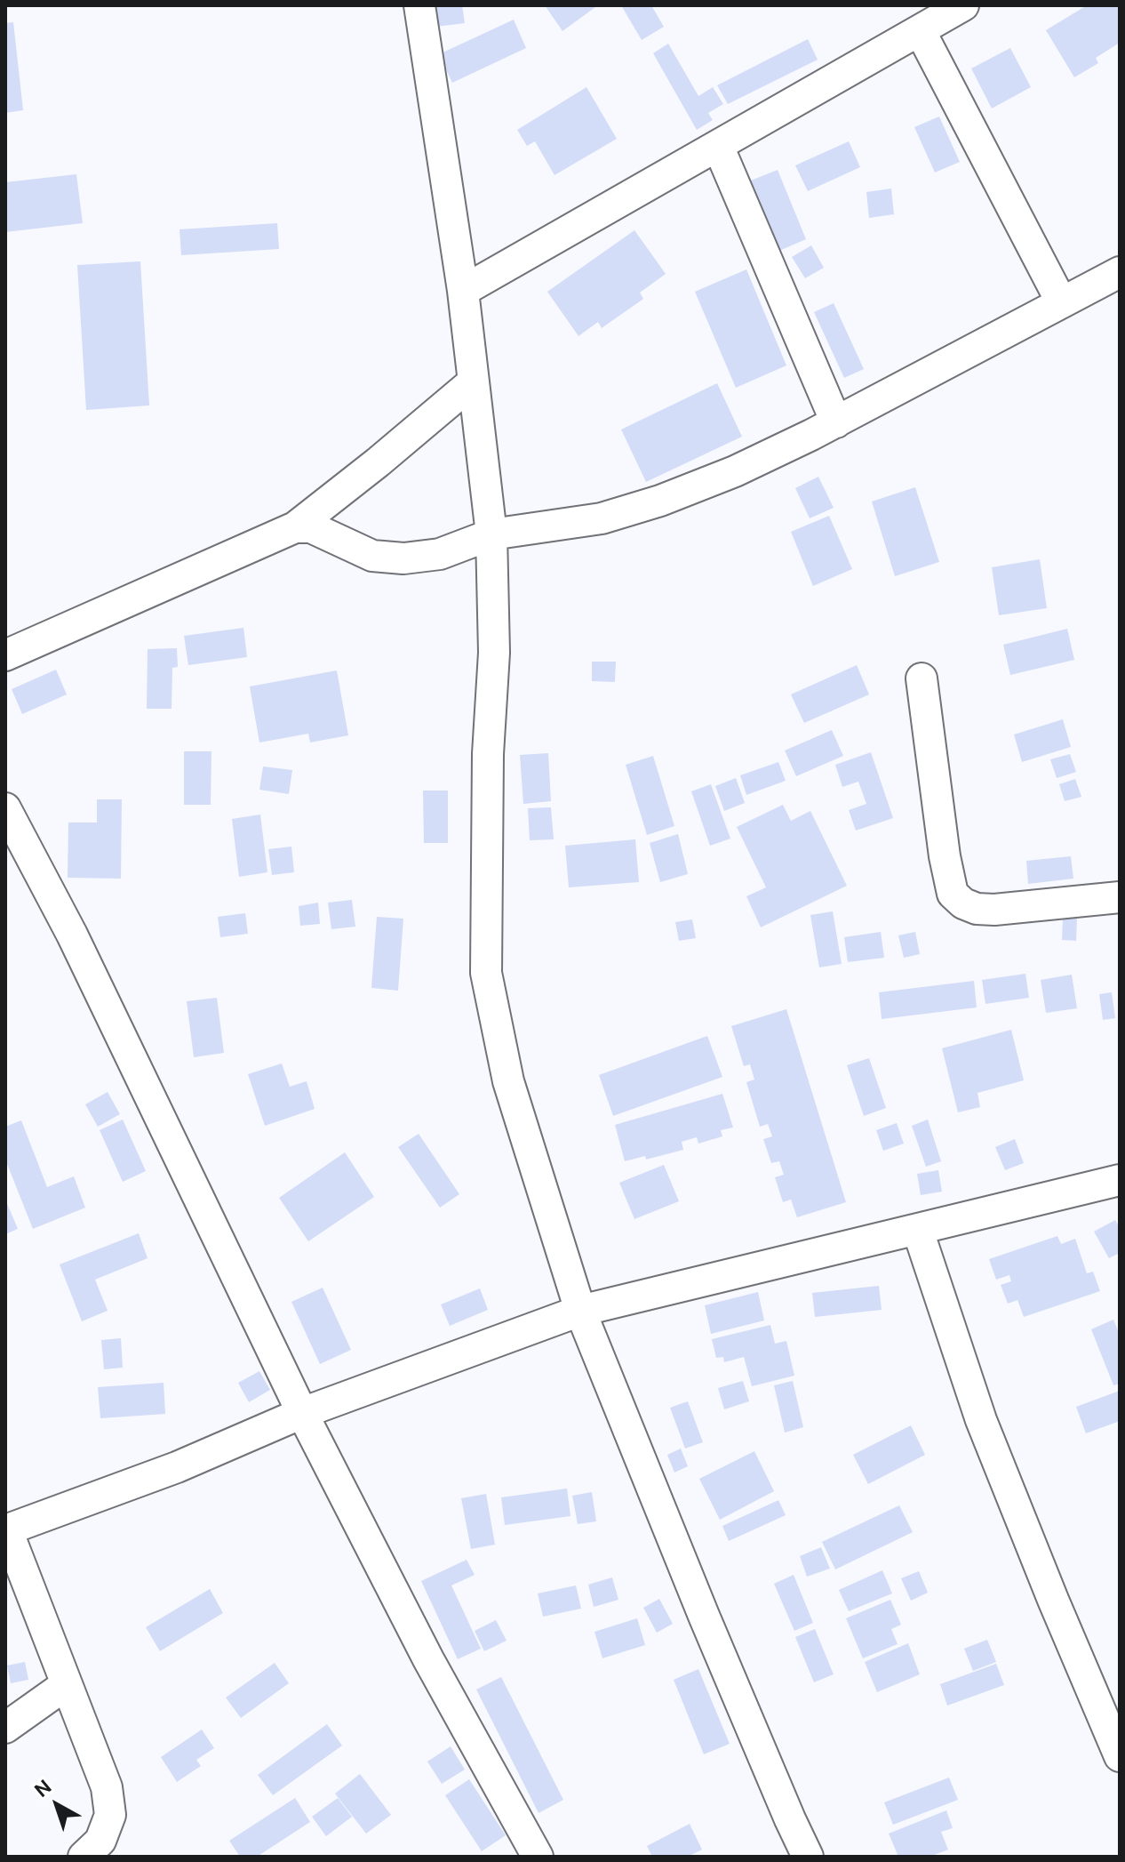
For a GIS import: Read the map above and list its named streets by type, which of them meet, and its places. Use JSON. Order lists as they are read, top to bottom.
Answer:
{
  "north": "top left"
}
